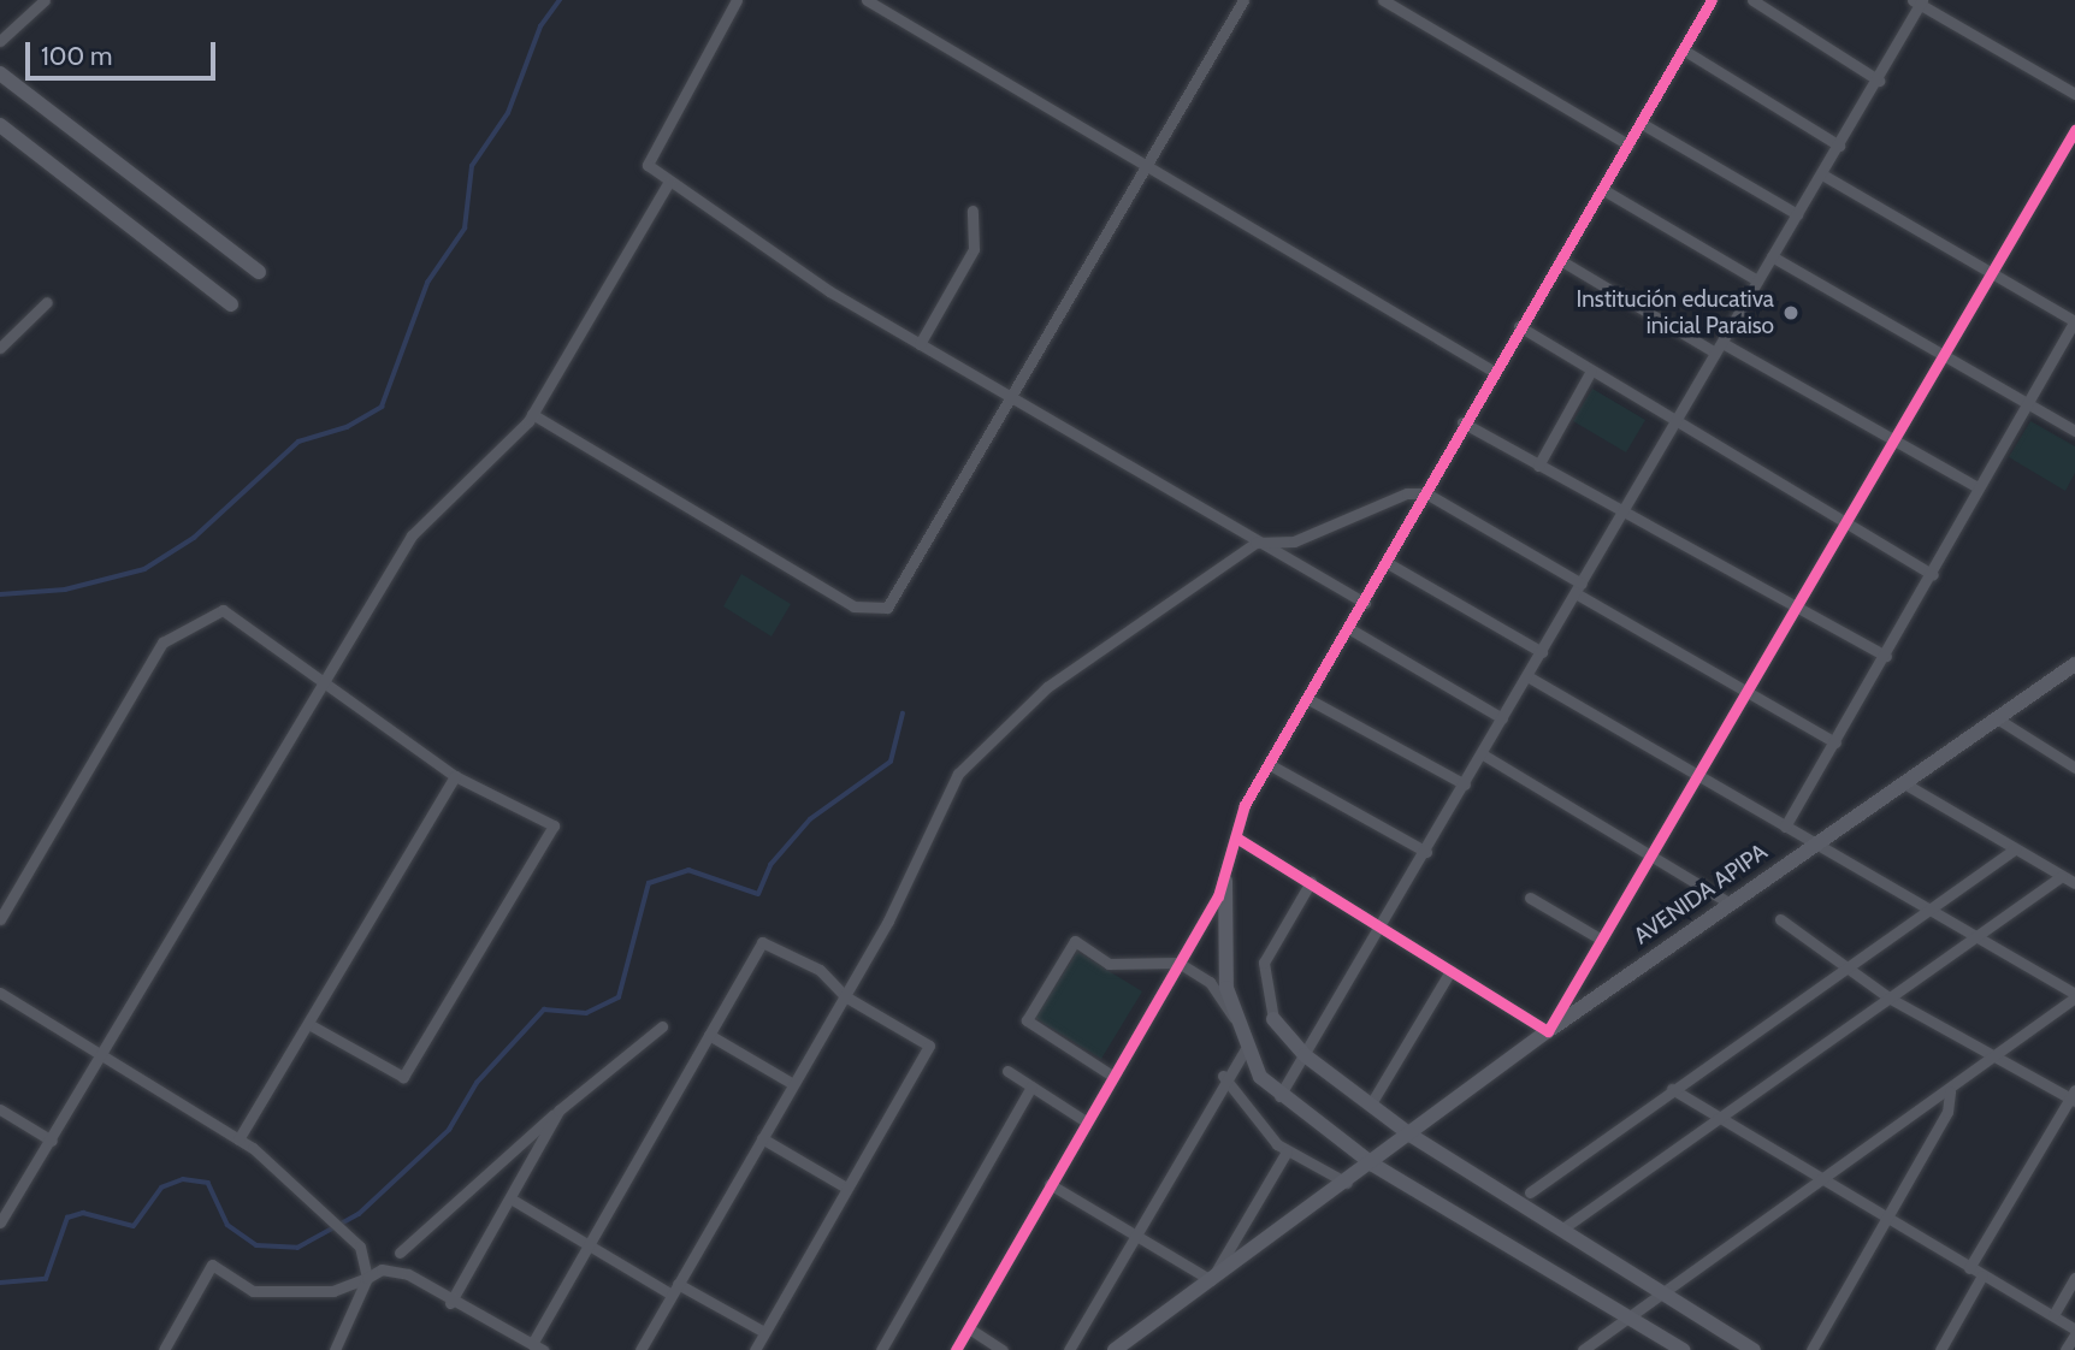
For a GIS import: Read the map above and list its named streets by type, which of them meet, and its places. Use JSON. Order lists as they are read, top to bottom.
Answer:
{
  "streets": {
    "street": ["AVENIDA APIPA"]
  },
  "places": ["Institución educativa inicial Paraiso"],
  "scale_bar": "100 m"
}
